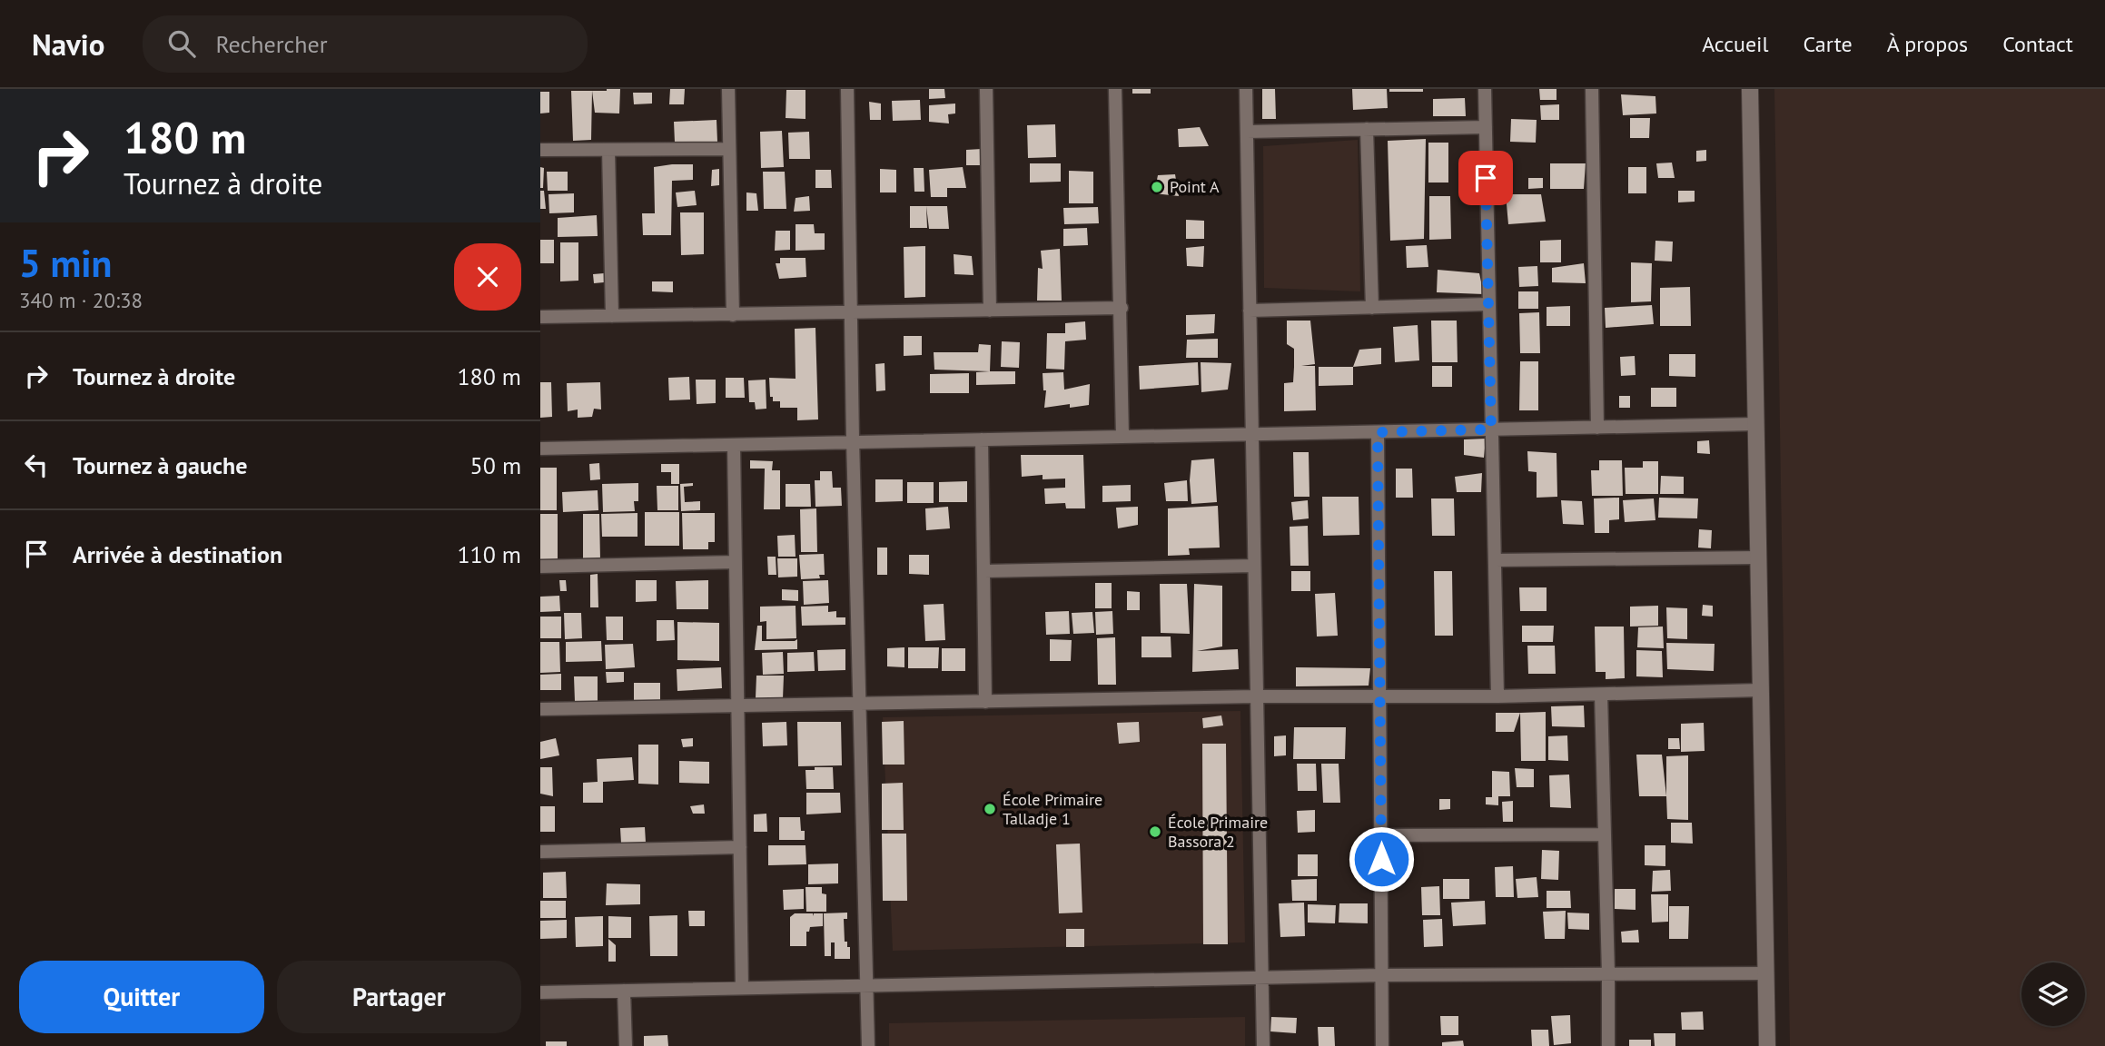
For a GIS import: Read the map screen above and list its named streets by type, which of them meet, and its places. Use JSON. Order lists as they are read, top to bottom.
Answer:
{
  "places": ["Point A", "École Primaire Talladje 1", "École Primaire Bassora 2"],
  "page": {
    "header": "Navio",
    "search": "Rechercher",
    "nav": [
      "Accueil",
      "Carte",
      "À propos",
      "Contact"
    ],
    "turn": ["180 m", "Tournez à droite"],
    "heading": ["5 min", "340 m · 20:38"],
    "list": [
      {
        "name": "Tournez à droite",
        "value": "180 m"
      },
      {
        "name": "Tournez à gauche",
        "value": "50 m"
      },
      {
        "name": "Arrivée à destination",
        "value": "110 m"
      }
    ],
    "buttons": ["Quitter", "Partager"]
  }
}
